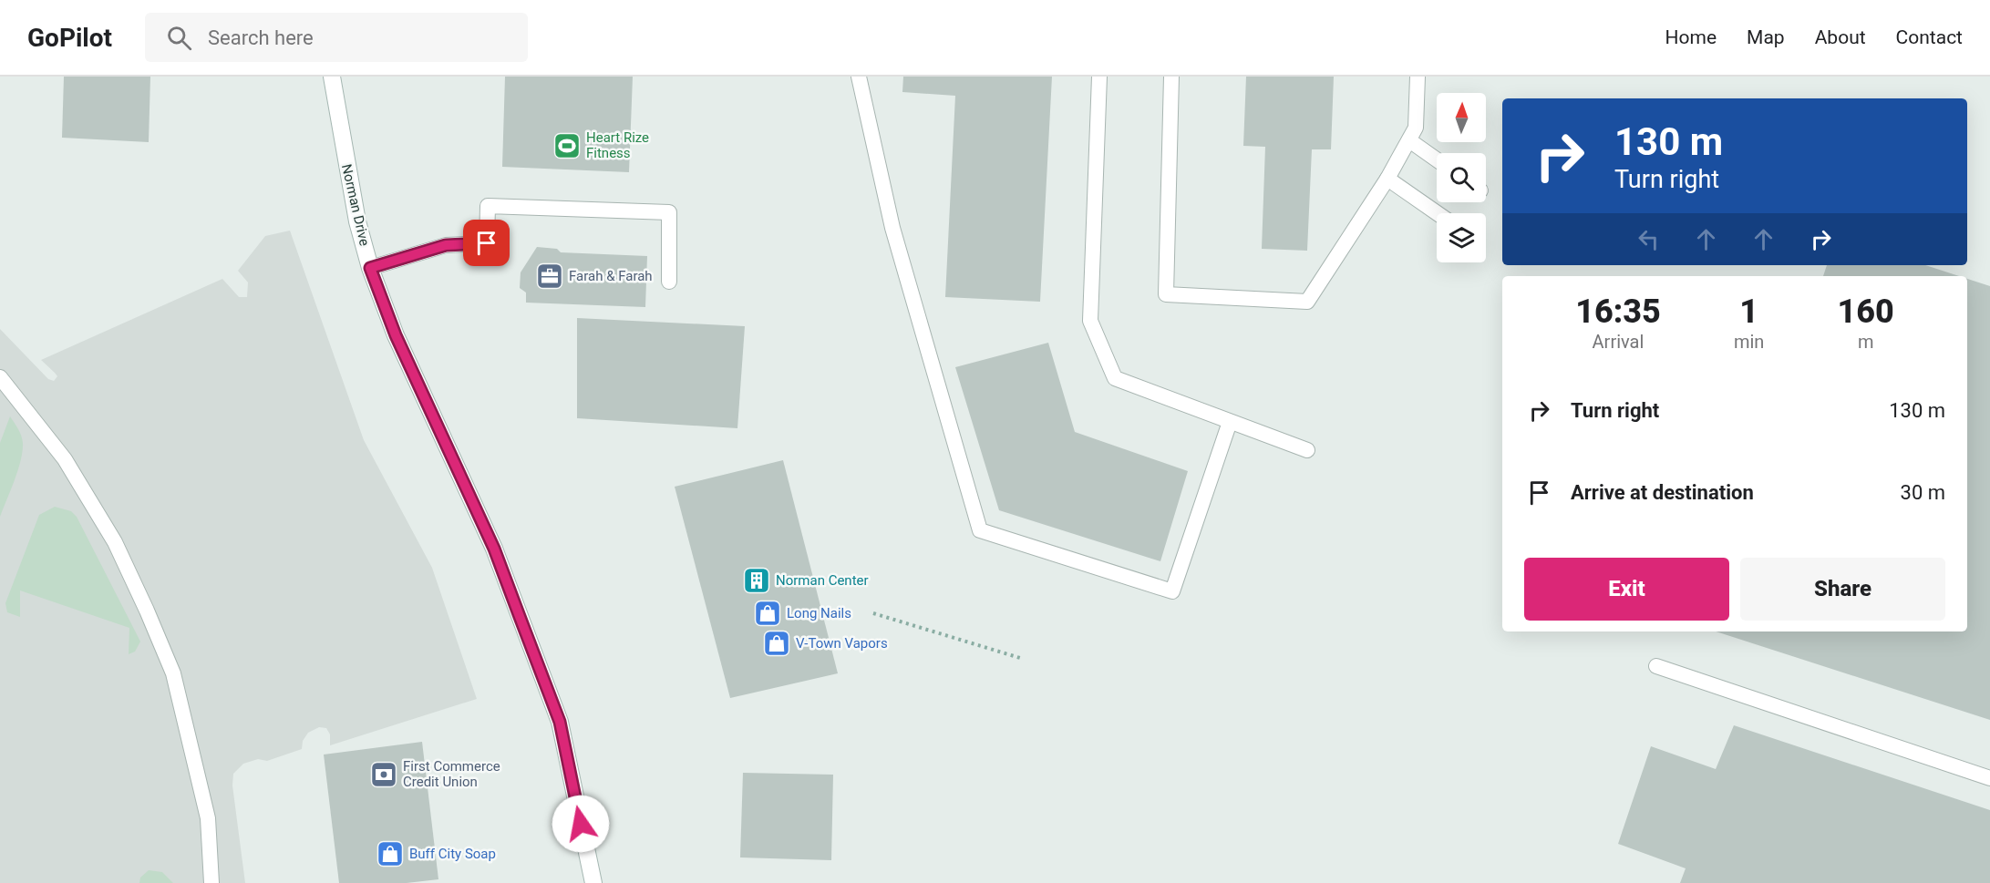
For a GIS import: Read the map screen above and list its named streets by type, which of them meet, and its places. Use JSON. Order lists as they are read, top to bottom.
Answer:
{
  "streets": {
    "street": ["Norman Drive"]
  },
  "places": {
    "sports": ["Heart Rize Fitness"],
    "office": ["Farah & Farah"],
    "building": ["Norman Center"],
    "shop": ["Long Nails", "V-Town Vapors", "Buff City Soap"],
    "bank": ["First Commerce Credit Union"]
  },
  "north": "top",
  "page": {
    "header": "GoPilot",
    "search": "Search here",
    "nav": [
      "Home",
      "Map",
      "About",
      "Contact"
    ],
    "turn": ["130 m", "Turn right"],
    "eta": [
      "16:35",
      "Arrival",
      "1",
      "min",
      "160",
      "m"
    ],
    "list": [
      {
        "name": "Turn right",
        "value": "130 m"
      },
      {
        "name": "Arrive at destination",
        "value": "30 m"
      }
    ],
    "buttons": ["Exit", "Share"]
  }
}
